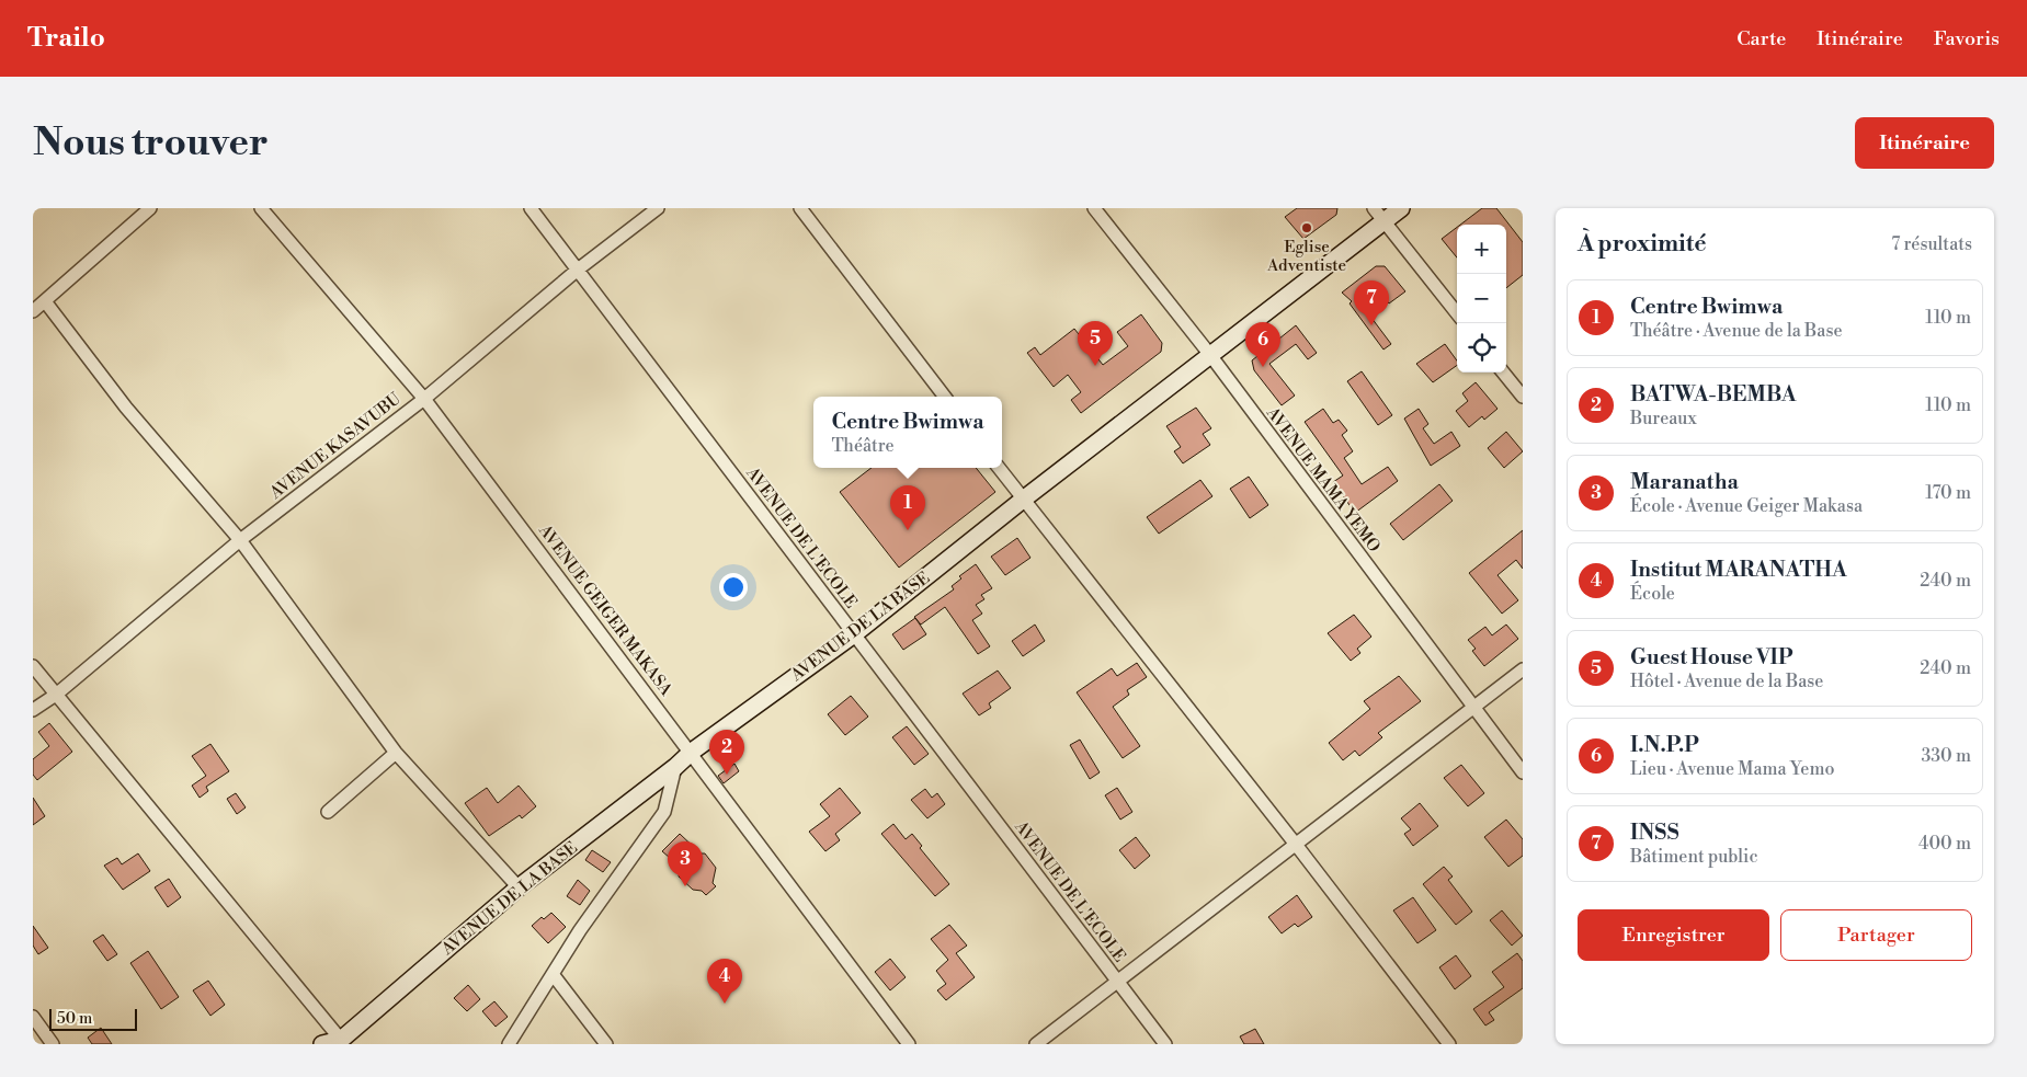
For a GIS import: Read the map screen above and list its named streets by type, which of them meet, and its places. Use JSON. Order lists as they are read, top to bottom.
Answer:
{
  "streets": {
    "main road": ["AVENUE DE LA BASE"],
    "street": [
      "AVENUE KASAVUBU",
      "AVENUE MAMA YEMO",
      "AVENUE DE L'ECOLE",
      "AVENUE GEIGER MAKASA"
    ]
  },
  "crossings": [
    ["AVENUE KASAVUBU", "AVENUE DE L'ECOLE"],
    ["AVENUE KASAVUBU", "AVENUE GEIGER MAKASA"],
    ["AVENUE MAMA YEMO", "AVENUE DE LA BASE"],
    ["AVENUE DE L'ECOLE", "AVENUE DE LA BASE"],
    ["AVENUE GEIGER MAKASA", "AVENUE DE LA BASE"]
  ],
  "places": ["Eglise Adventiste"],
  "scale_bar": "50 m",
  "page": {
    "header": "Trailo",
    "nav": ["Carte", "Itinéraire", "Favoris"],
    "buttons": [
      "Itinéraire",
      ["Enregistrer", "Partager"]
    ],
    "title": "Nous trouver",
    "heading": ["À proximité", "7 résultats"],
    "map_buttons": ["+", "−"],
    "list": [
      {
        "mark": "1",
        "name": "Centre Bwimwa",
        "note": "Théâtre · Avenue de la Base",
        "value": "110 m"
      },
      {
        "mark": "2",
        "name": "BATWA-BEMBA",
        "note": "Bureaux",
        "value": "110 m"
      },
      {
        "mark": "3",
        "name": "Maranatha",
        "note": "École · Avenue Geiger Makasa",
        "value": "170 m"
      },
      {
        "mark": "4",
        "name": "Institut MARANATHA",
        "note": "École",
        "value": "240 m"
      },
      {
        "mark": "5",
        "name": "Guest House VIP",
        "note": "Hôtel · Avenue de la Base",
        "value": "240 m"
      },
      {
        "mark": "6",
        "name": "I.N.P.P",
        "note": "Lieu · Avenue Mama Yemo",
        "value": "330 m"
      },
      {
        "mark": "7",
        "name": "INSS",
        "note": "Bâtiment public",
        "value": "400 m"
      }
    ],
    "pins": [
      "7",
      "5",
      "6",
      "1",
      "2",
      "3",
      "4"
    ],
    "popup": ["Centre Bwimwa", "Théâtre"],
    "scale": "50 m"
  }
}
